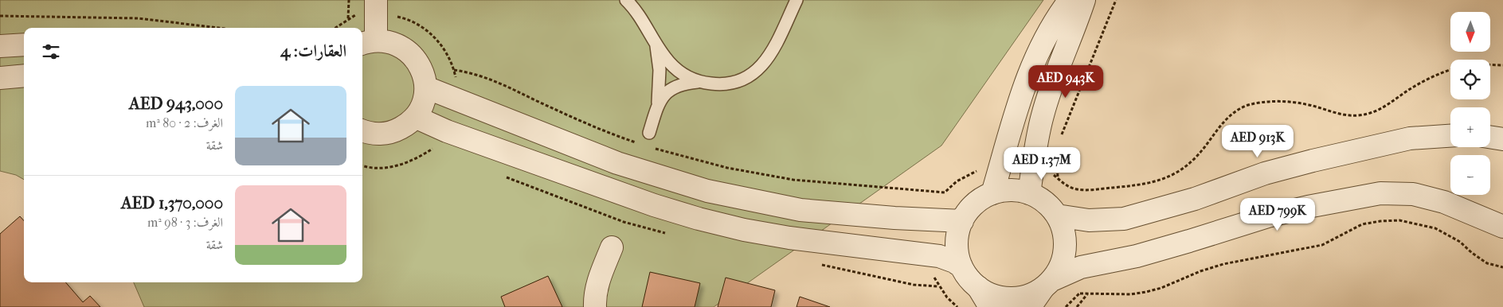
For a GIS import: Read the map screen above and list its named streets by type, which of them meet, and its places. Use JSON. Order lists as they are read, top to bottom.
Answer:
{
  "north": "bottom",
  "page": {
    "map_buttons": ["+", "−"],
    "heading": "العقارات: 4",
    "price": [
      "AED 943K",
      "AED 913K",
      "AED 1.37M",
      "AED 799K"
    ],
    "list": [
      {
        "name": "AED 943,000",
        "note": "الغرف: 2 · 80 m² · شقة"
      },
      {
        "name": "AED 1,370,000",
        "note": "الغرف: 3 · 98 m² · شقة"
      }
    ]
  }
}
